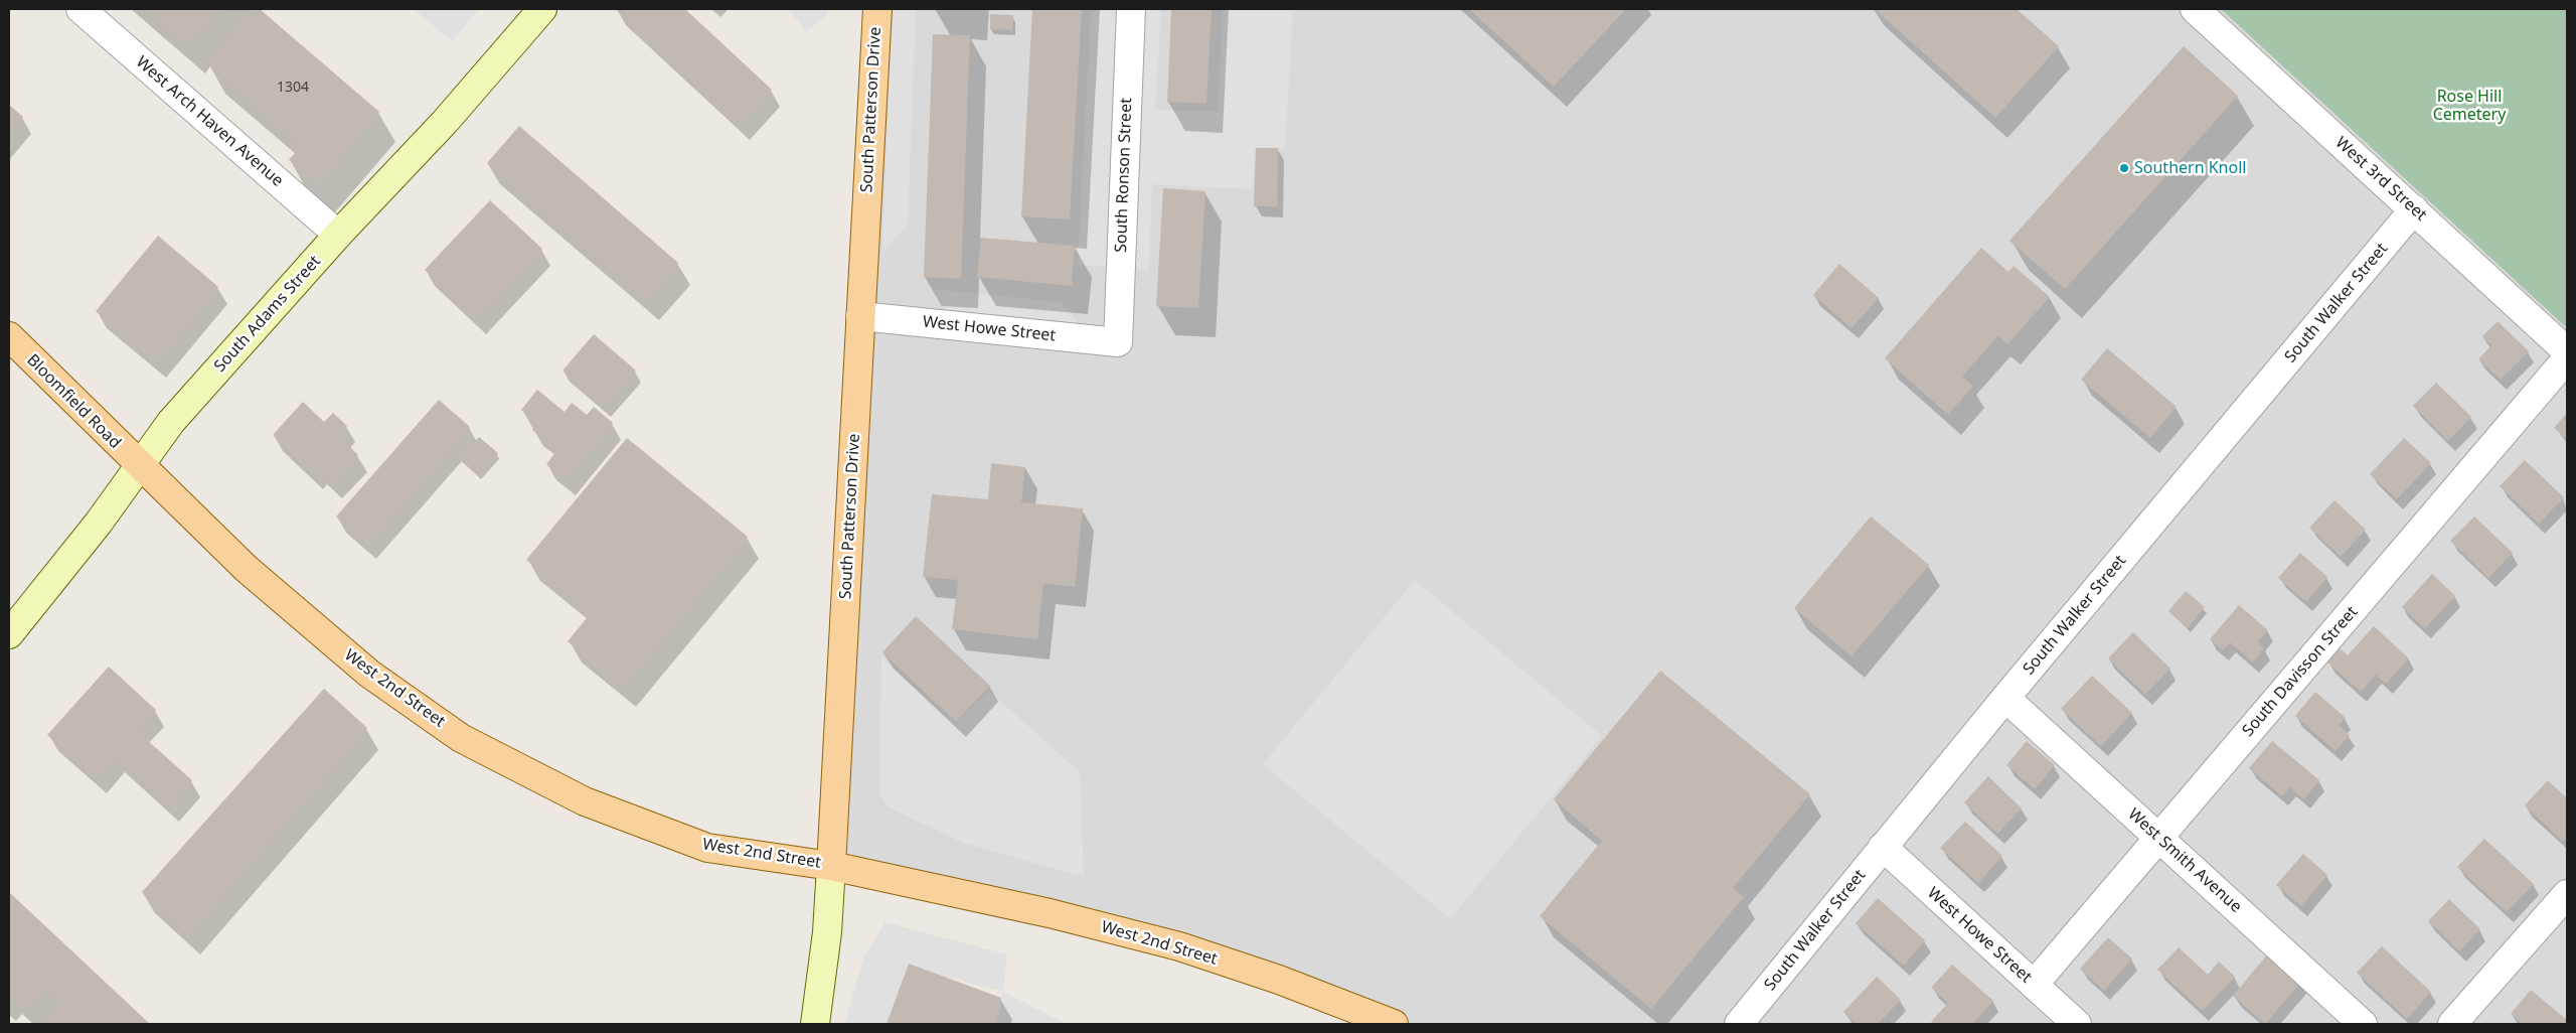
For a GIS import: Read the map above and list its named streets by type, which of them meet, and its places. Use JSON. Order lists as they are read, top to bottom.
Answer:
{
  "streets": {
    "main road": ["South Patterson Drive", "Bloomfield Road", "West 2nd Street"],
    "street": [
      "West Arch Haven Avenue",
      "South Ronson Street",
      "West 3rd Street",
      "South Walker Street",
      "South Adams Street",
      "West Howe Street",
      "South Davisson Street",
      "West Smith Avenue"
    ]
  },
  "crossings": [
    ["South Patterson Drive", "West Howe Street"],
    ["South Patterson Drive", "West 2nd Street"],
    ["West Arch Haven Avenue", "South Adams Street"],
    ["South Ronson Street", "West Howe Street"],
    ["West 3rd Street", "South Walker Street"],
    ["South Walker Street", "West Howe Street"],
    ["South Walker Street", "West Smith Avenue"],
    ["South Adams Street", "Bloomfield Road"],
    ["South Adams Street", "West 2nd Street"],
    ["West Howe Street", "South Davisson Street"],
    ["Bloomfield Road", "West 2nd Street"],
    ["South Davisson Street", "West Smith Avenue"]
  ],
  "parks": ["Rose Hill Cemetery"],
  "places": ["Southern Knoll"],
  "house_numbers": ["1304"]
}
